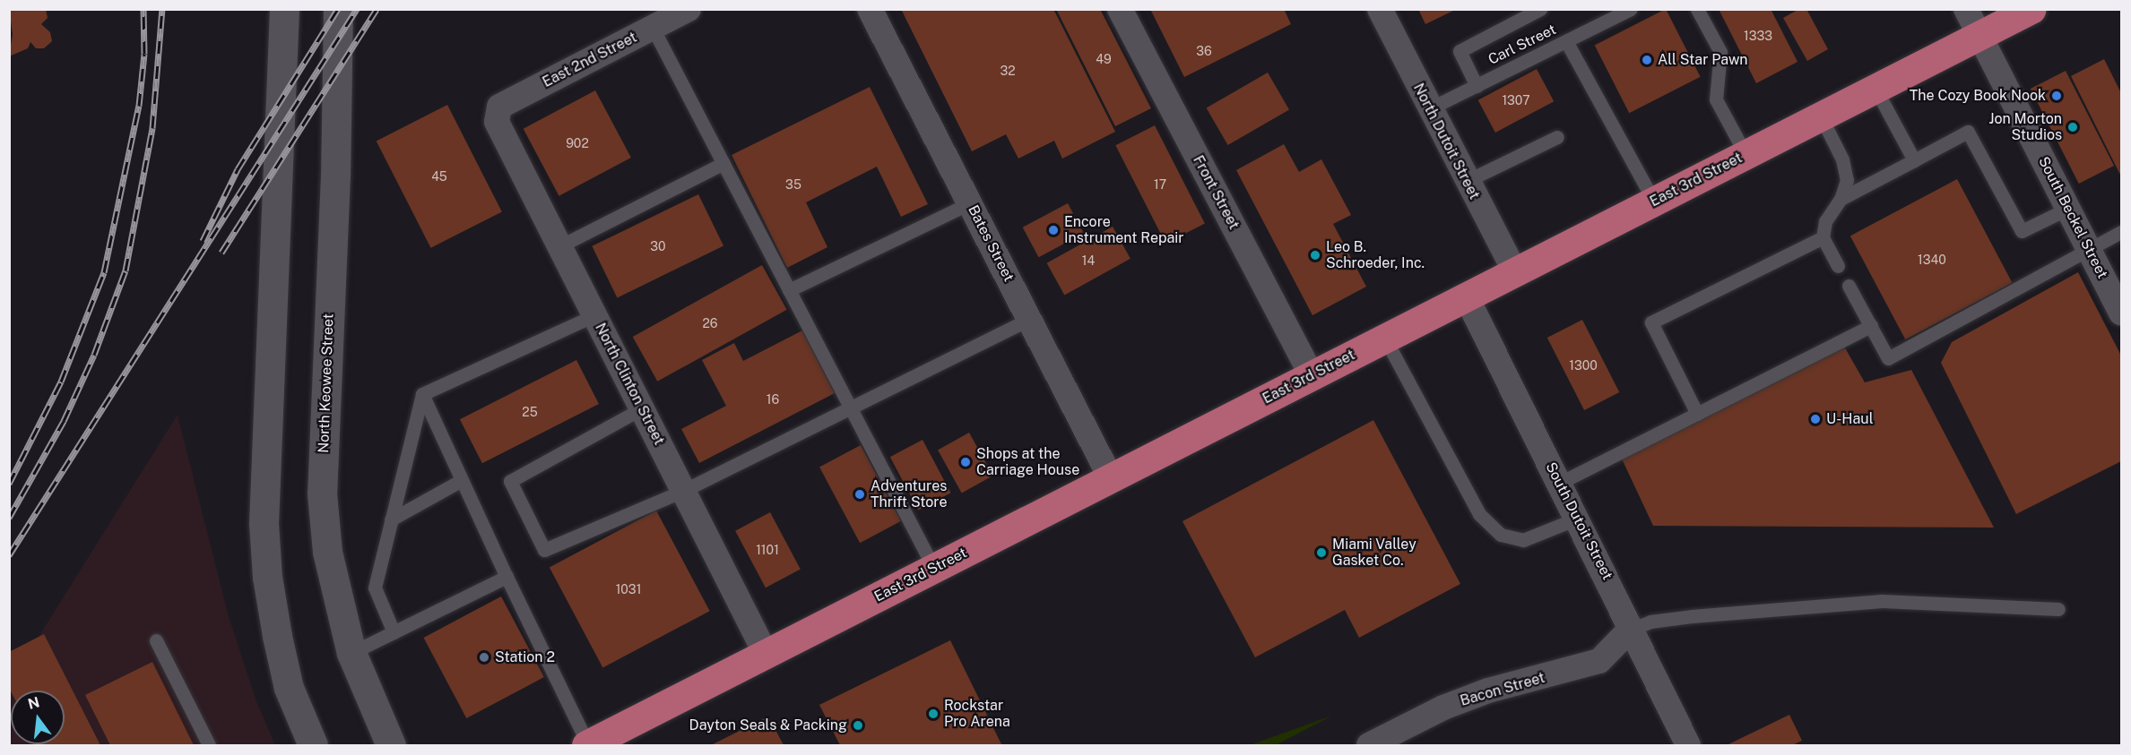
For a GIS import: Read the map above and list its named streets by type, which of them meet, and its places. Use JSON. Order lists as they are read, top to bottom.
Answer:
{
  "streets": {
    "main road": ["East 3rd Street", "North Keowee Street"],
    "street": [
      "East 2nd Street",
      "North Dutoit Street",
      "Front Street",
      "South Beckel Street",
      "Bates Street",
      "North Clinton Street",
      "South Dutoit Street",
      "Bacon Street"
    ],
    "lane": ["Carl Street"]
  },
  "crossings": [
    ["Carl Street", "North Dutoit Street"],
    ["East 2nd Street", "North Clinton Street"],
    ["North Dutoit Street", "East 3rd Street"],
    ["East 3rd Street", "Front Street"],
    ["East 3rd Street", "South Beckel Street"],
    ["East 3rd Street", "Bates Street"],
    ["East 3rd Street", "North Clinton Street"],
    ["East 3rd Street", "South Dutoit Street"],
    ["South Dutoit Street", "Bacon Street"]
  ],
  "places": [
    "All Star Pawn",
    "The Cozy Book Nook",
    "Jon Morton Studios",
    "Encore Instrument Repair",
    "Leo B. Schroeder, Inc.",
    "U-Haul",
    "Shops at the Carriage House",
    "Adventures Thrift Store",
    "Miami Valley Gasket Co.",
    "Station 2",
    "Rockstar Pro Arena",
    "Dayton Seals & Packing"
  ],
  "house_numbers": [
    "1333",
    "36",
    "49",
    "32",
    "1307",
    "902",
    "45",
    "35",
    "17",
    "30",
    "1340",
    "14",
    "26",
    "1300",
    "16",
    "25",
    "1101",
    "1031"
  ],
  "north": "top"
}
